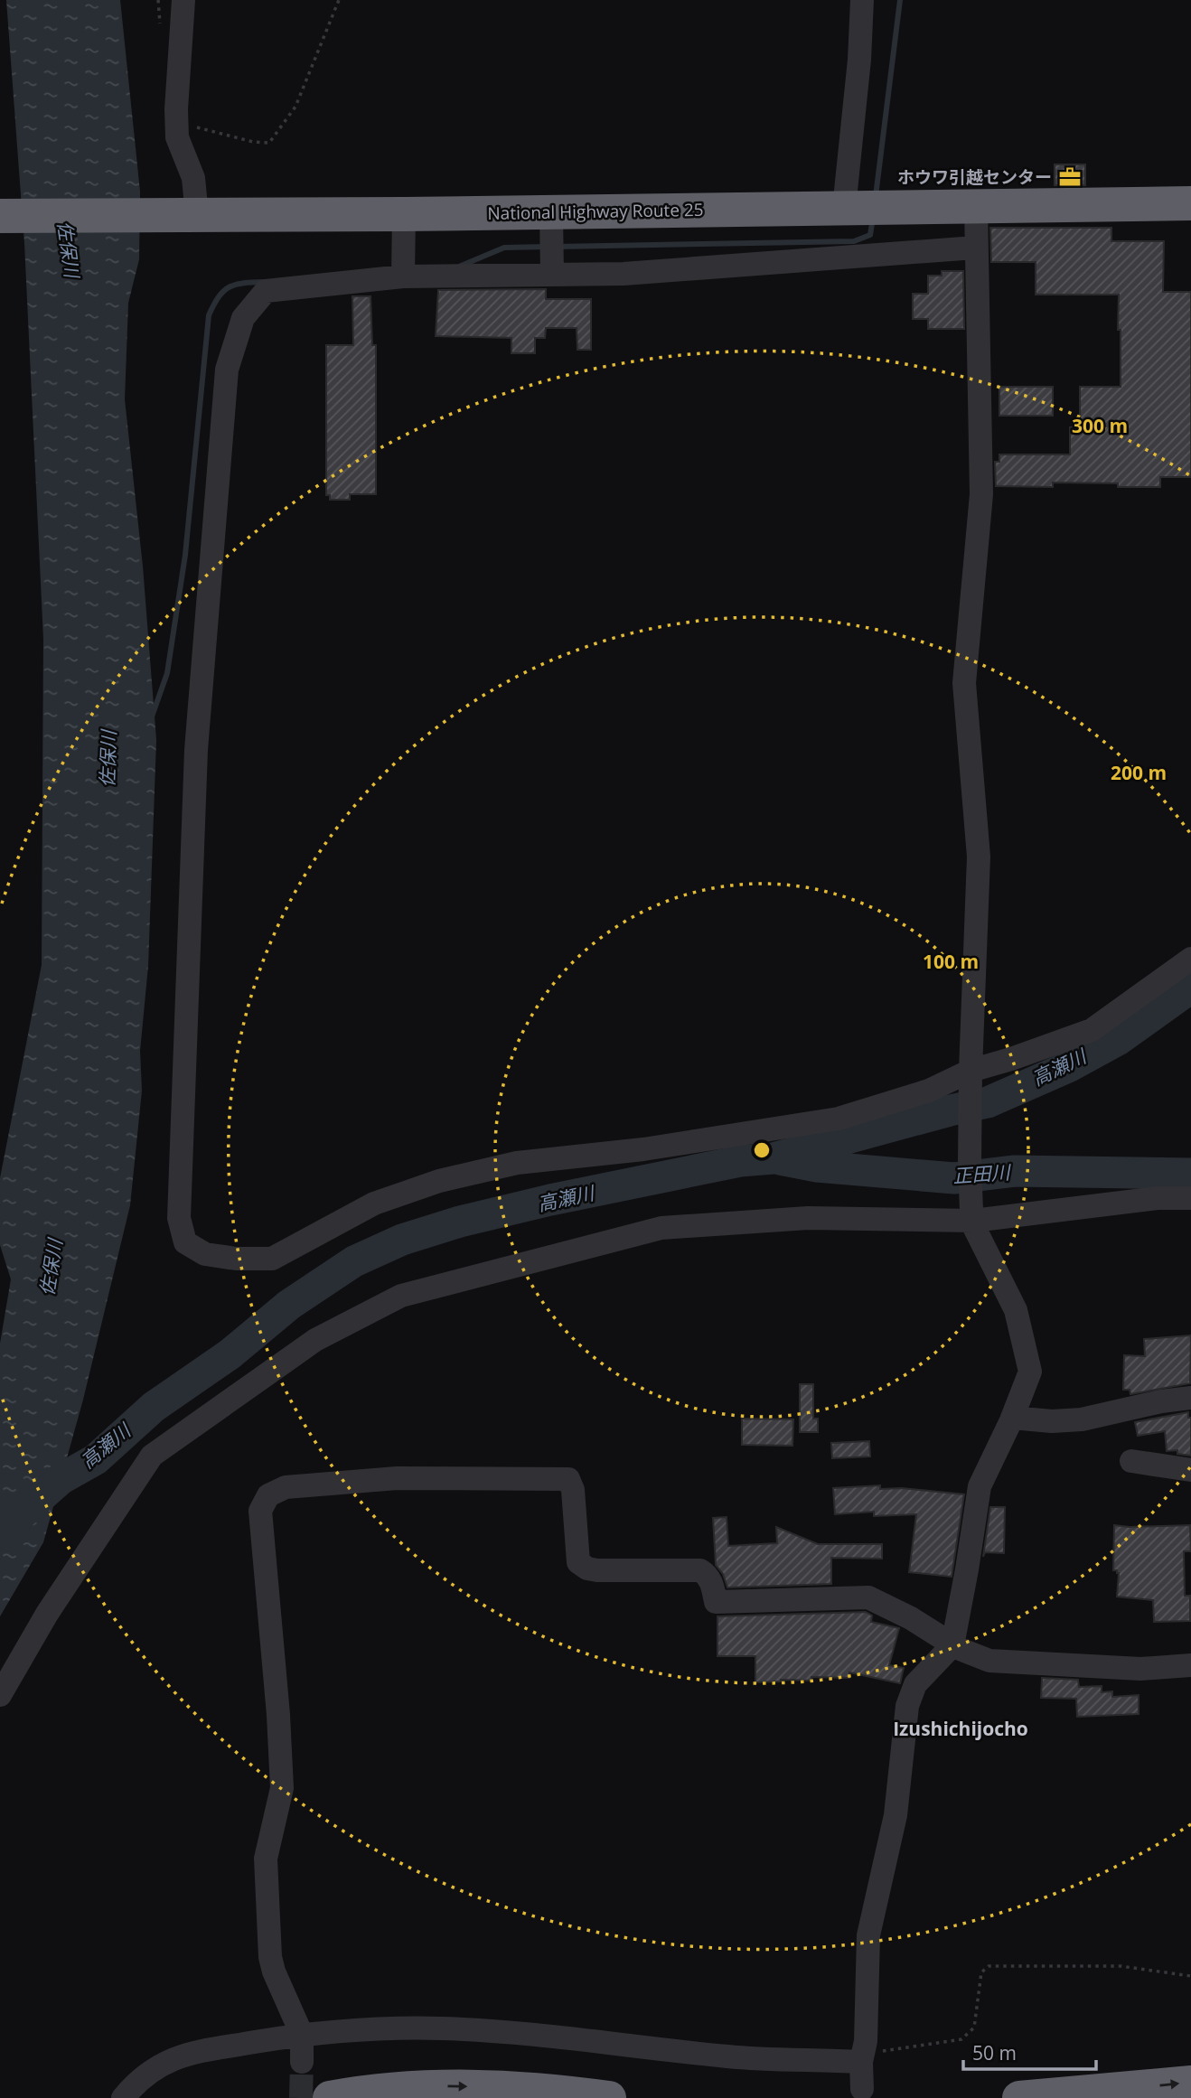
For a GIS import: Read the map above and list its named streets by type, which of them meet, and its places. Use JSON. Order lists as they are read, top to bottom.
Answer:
{
  "streets": {
    "highway": ["National Highway Route 25"]
  },
  "districts": ["Izushichijocho"],
  "water": ["佐保川", "高瀬川", "正田川"],
  "places": {
    "office": ["ホウワ引越センター"]
  },
  "scale_bar": "50 m",
  "rings": ["300 m", "200 m", "100 m"]
}
